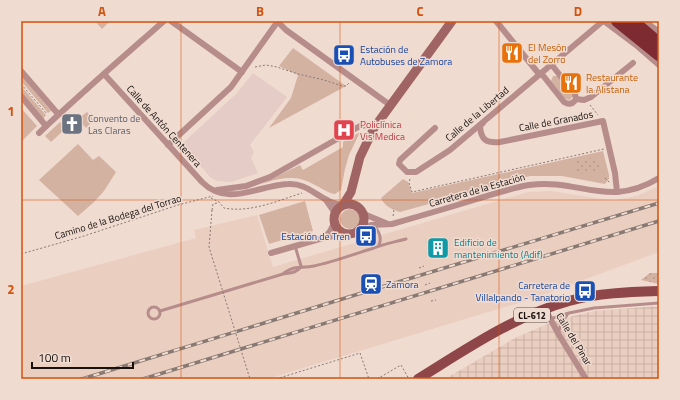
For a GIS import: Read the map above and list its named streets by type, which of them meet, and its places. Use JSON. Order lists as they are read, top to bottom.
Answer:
{
  "streets": {
    "main road": ["CL-612"],
    "street": [
      "Calle de la Libertad",
      "Calle de Granados",
      "Calle de Antón Centenera",
      "Carretera de la Estación",
      "Calle del Pinar"
    ],
    "path": ["Camino de la Bodega del Torrao"]
  },
  "crossings": [
    ["Calle de la Libertad", "Calle de Granados"],
    ["Calle de Granados", "Carretera de la Estación"],
    ["Calle de Antón Centenera", "Carretera de la Estación"],
    ["Calle de Antón Centenera", "Camino de la Bodega del Torrao"],
    ["CL-612", "Calle del Pinar"]
  ],
  "places": {
    "restaurant": ["El Mesón del Zorro", "Restaurante la Alistana"],
    "bus stop": ["Estación de Autobuses de Zamora", "Estación de Tren", "Carretera de Villalpando - Tanatorio"],
    "church": ["Convento de Las Claras"],
    "hospital": ["Policlínica Vis Medica"],
    "building": ["Edificio de mantenimiento (Adif)"],
    "station": ["Zamora"]
  },
  "scale_bar": "100 m",
  "grid": {
    "columns": [
      "A",
      "B",
      "C",
      "D"
    ],
    "rows": ["1", "2"]
  }
}
